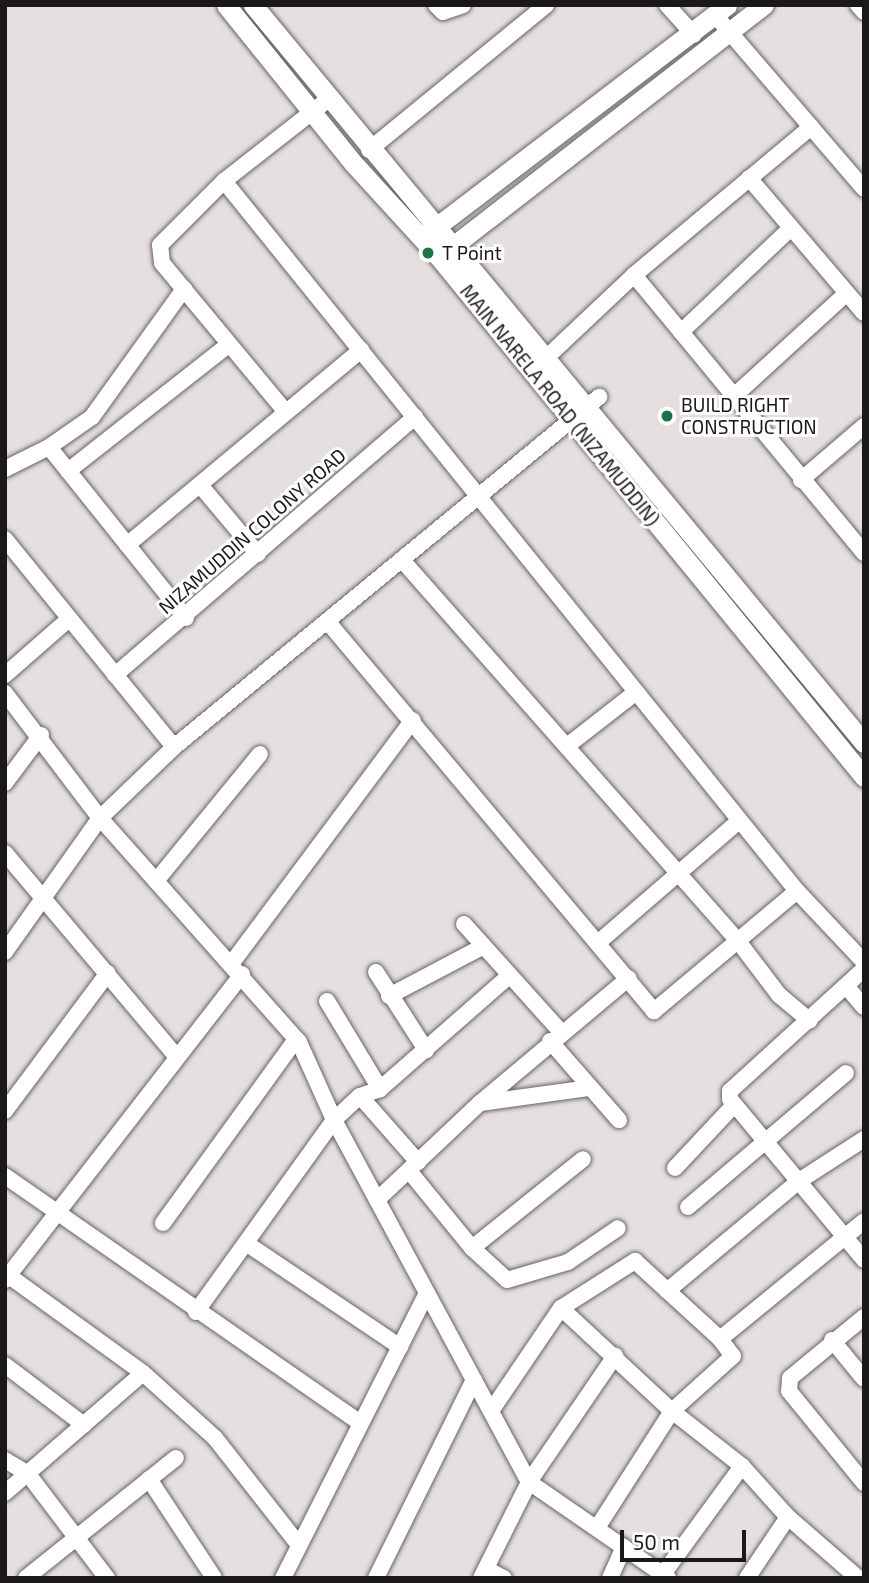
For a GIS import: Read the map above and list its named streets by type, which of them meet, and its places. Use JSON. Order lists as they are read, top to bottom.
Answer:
{
  "streets": {
    "street": ["MAIN NARELA ROAD (NIZAMUDDIN)", "NIZAMUDDIN COLONY ROAD"]
  },
  "places": ["T Point", "BUILD RIGHT CONSTRUCTION"],
  "scale_bar": "50 m"
}
